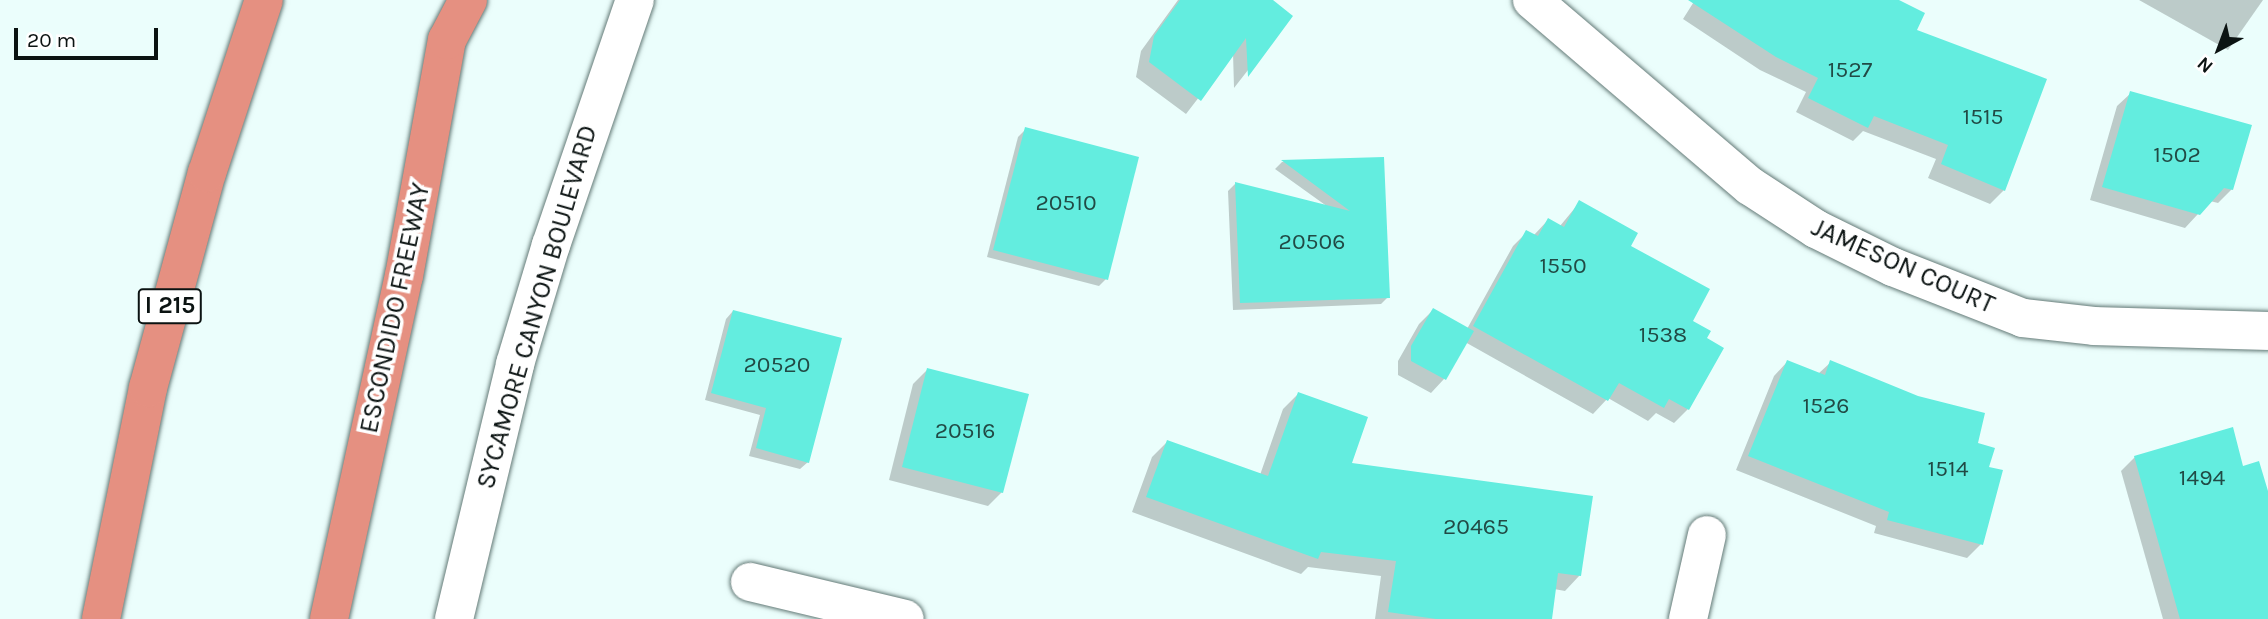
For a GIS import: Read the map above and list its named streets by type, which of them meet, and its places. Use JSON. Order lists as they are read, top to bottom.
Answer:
{
  "streets": {
    "highway": ["I 215", "ESCONDIDO FREEWAY"],
    "street": ["JAMESON COURT", "SYCAMORE CANYON BOULEVARD"]
  },
  "house_numbers": [
    "1527",
    "1515",
    "1502",
    "20510",
    "20506",
    "1550",
    "1538",
    "20520",
    "1526",
    "20516",
    "1514",
    "1494",
    "20465"
  ],
  "scale_bar": "20 m",
  "north": "bottom left"
}
